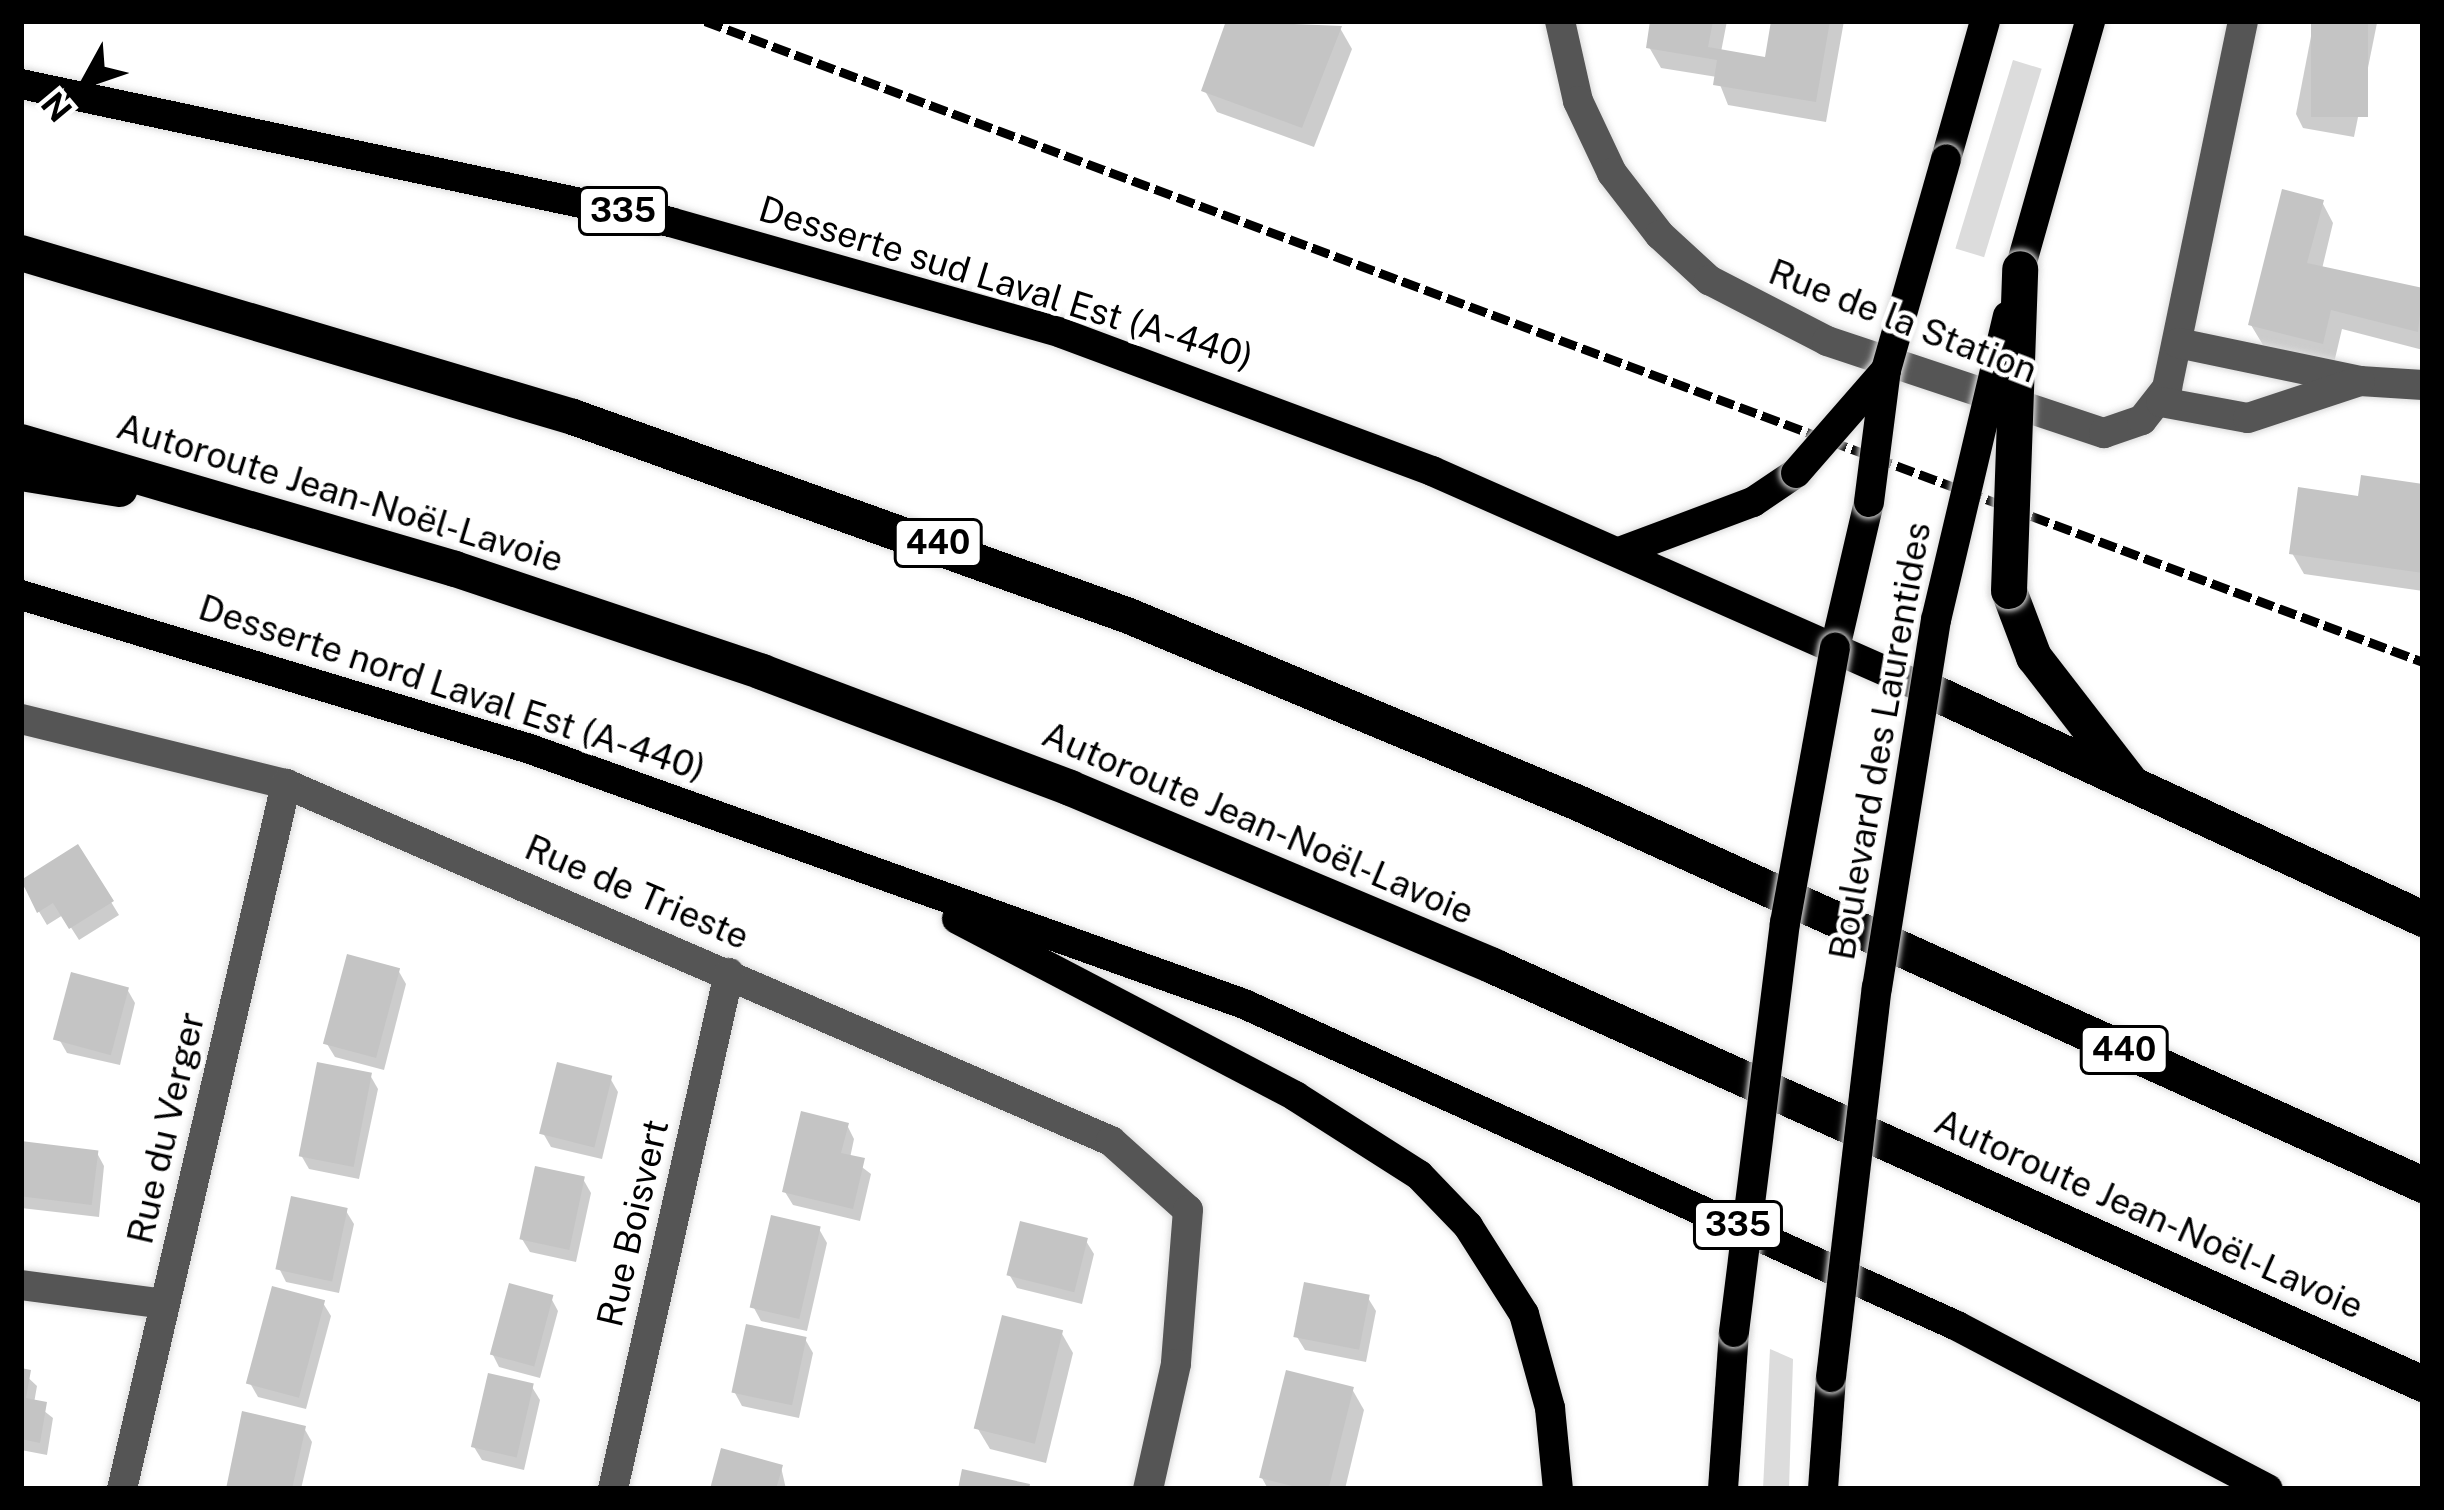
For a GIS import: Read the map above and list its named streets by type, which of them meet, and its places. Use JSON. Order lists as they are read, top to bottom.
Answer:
{
  "streets": {
    "highway": ["Autoroute Jean-Noël-Lavoie", "440"],
    "main road": [
      "335",
      "Desserte sud Laval Est (A-440)",
      "Desserte nord Laval Est (A-440)",
      "Boulevard des Laurentides"
    ],
    "street": [
      "Rue de la Station",
      "Rue de Trieste",
      "Rue du Verger",
      "Rue Boisvert"
    ]
  },
  "crossings": [
    ["335", "Desserte nord Laval Est (A-440)"],
    ["Desserte sud Laval Est (A-440)", "Boulevard des Laurentides"],
    ["Rue de Trieste", "Rue du Verger"],
    ["Rue de Trieste", "Rue Boisvert"]
  ],
  "north": "bottom left"
}
